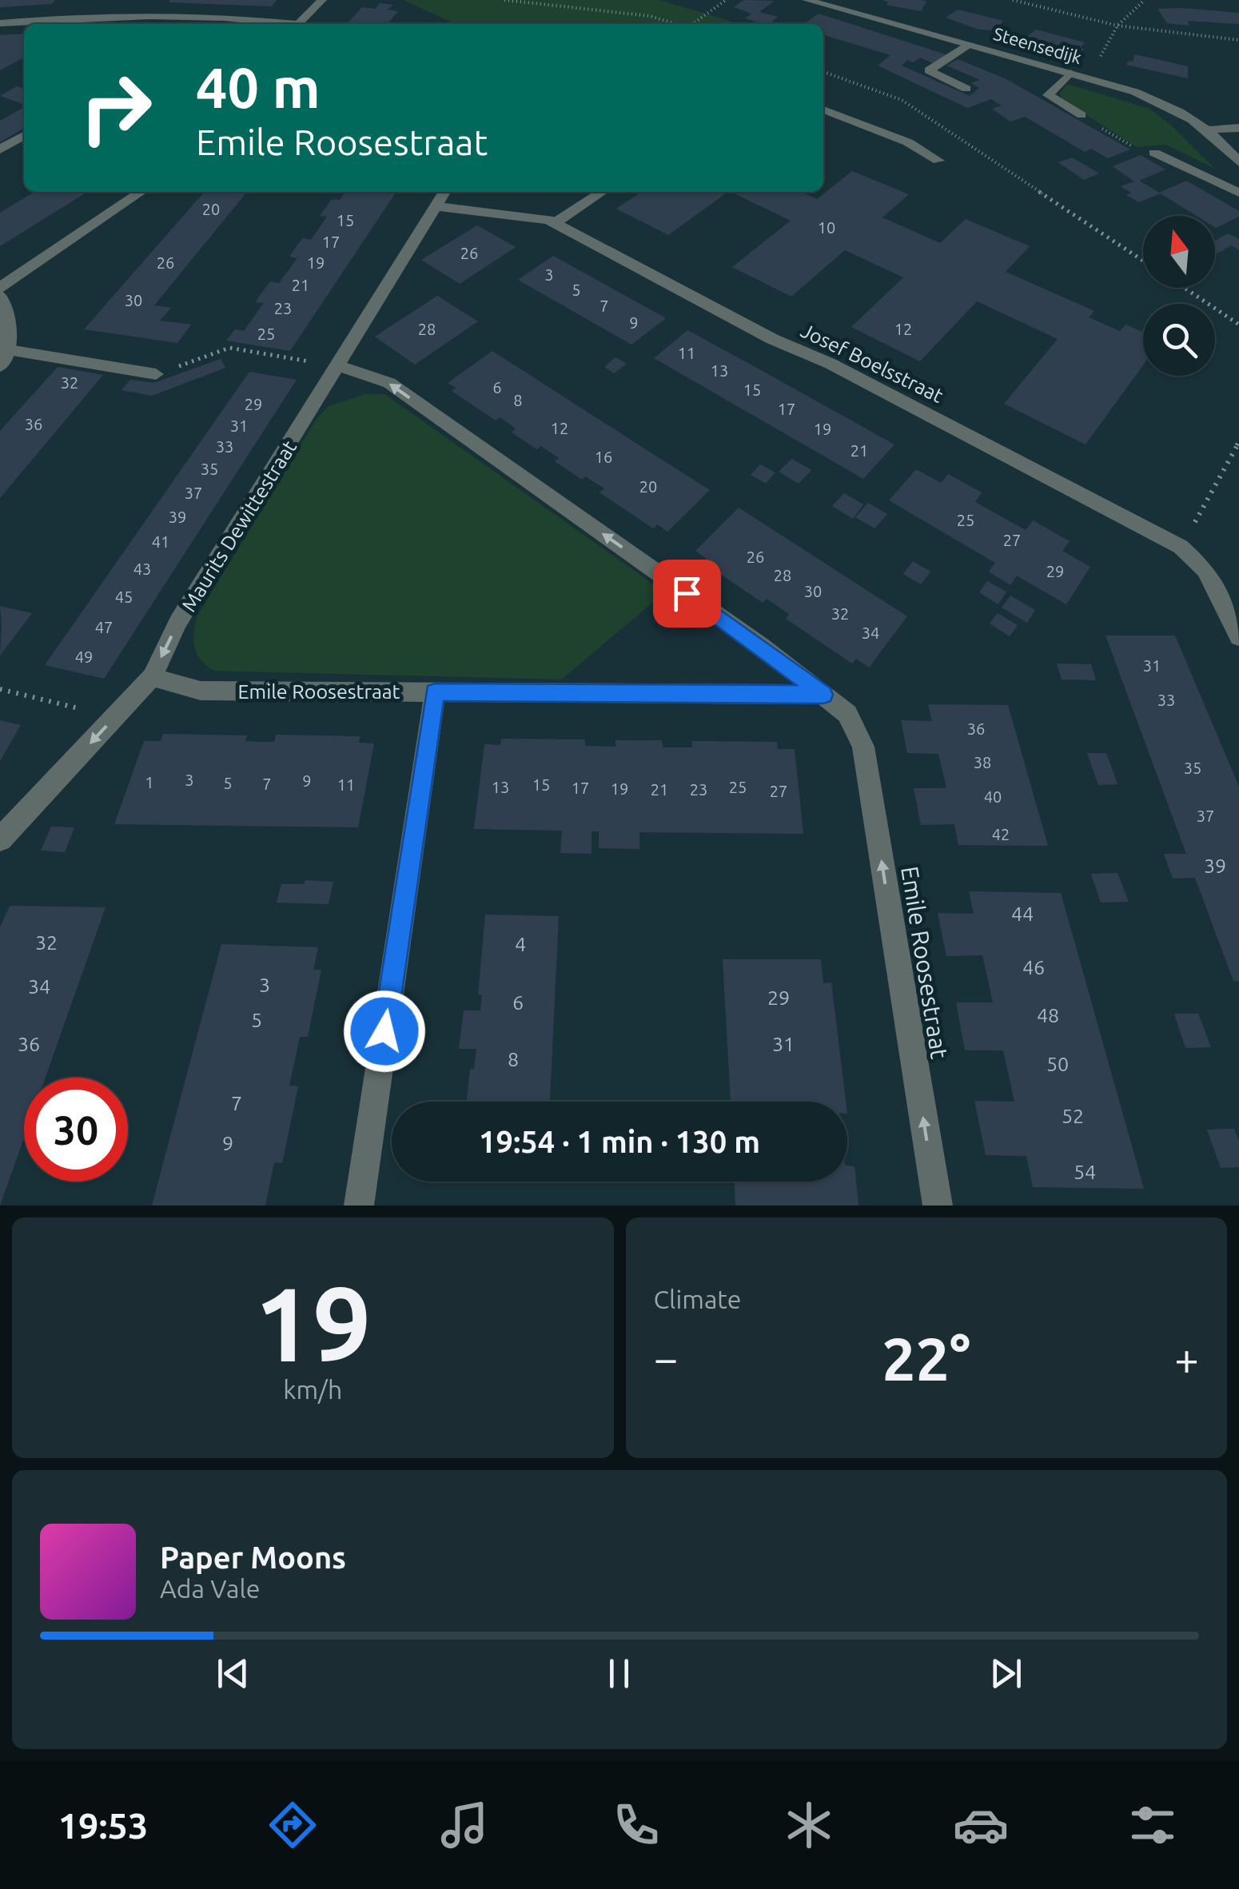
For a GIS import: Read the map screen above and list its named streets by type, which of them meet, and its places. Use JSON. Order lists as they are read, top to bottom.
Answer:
{
  "streets": {
    "street": [
      "Steensedijk",
      "Josef Boelsstraat",
      "Maurits Dewittestraat",
      "Emile Roosestraat"
    ]
  },
  "crossings": [
    ["Josef Boelsstraat", "Maurits Dewittestraat"],
    ["Maurits Dewittestraat", "Emile Roosestraat"]
  ],
  "one_way": ["Maurits Dewittestraat", "Emile Roosestraat"],
  "house_numbers": [
    "20",
    "15",
    "10",
    "17",
    "26",
    "26",
    "19",
    "3",
    "21",
    "5",
    "30",
    "7",
    "23",
    "9",
    "28",
    "12",
    "25",
    "11",
    "13",
    "32",
    "6",
    "15",
    "8",
    "29",
    "17",
    "36",
    "31",
    "12",
    "19",
    "33",
    "21",
    "16",
    "35",
    "20",
    "37",
    "39",
    "25",
    "27",
    "41",
    "26",
    "43",
    "29",
    "28",
    "30",
    "45",
    "32",
    "47",
    "34",
    "49",
    "31",
    "33",
    "36",
    "38",
    "35",
    "3",
    "9",
    "1",
    "5",
    "7",
    "11",
    "15",
    "13",
    "25",
    "17",
    "19",
    "21",
    "23",
    "27",
    "40",
    "37",
    "42",
    "39",
    "44",
    "32",
    "4",
    "46",
    "3",
    "34",
    "29",
    "6",
    "48",
    "5",
    "36",
    "31",
    "8",
    "50",
    "7",
    "52",
    "9",
    "54"
  ],
  "north": "top",
  "page": {
    "turn": ["40 m", "Emile Roosestraat"],
    "limit": "30",
    "trip": "19:54 · 1 min · 130 m",
    "tile": [
      ["19", "km/h"],
      "Climate"
    ],
    "heat": ["−", "22°", "+"],
    "song": ["Paper Moons", "Ada Vale"],
    "tabs": "19:53"
  }
}
